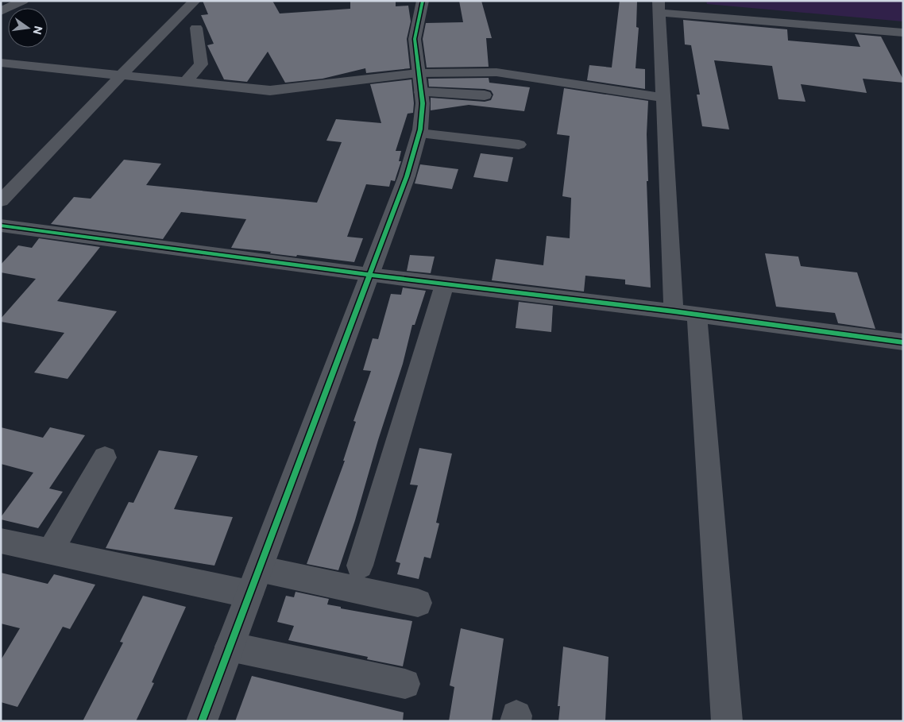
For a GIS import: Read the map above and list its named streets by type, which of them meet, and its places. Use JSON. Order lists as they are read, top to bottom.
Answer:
{
  "north": "right"
}
